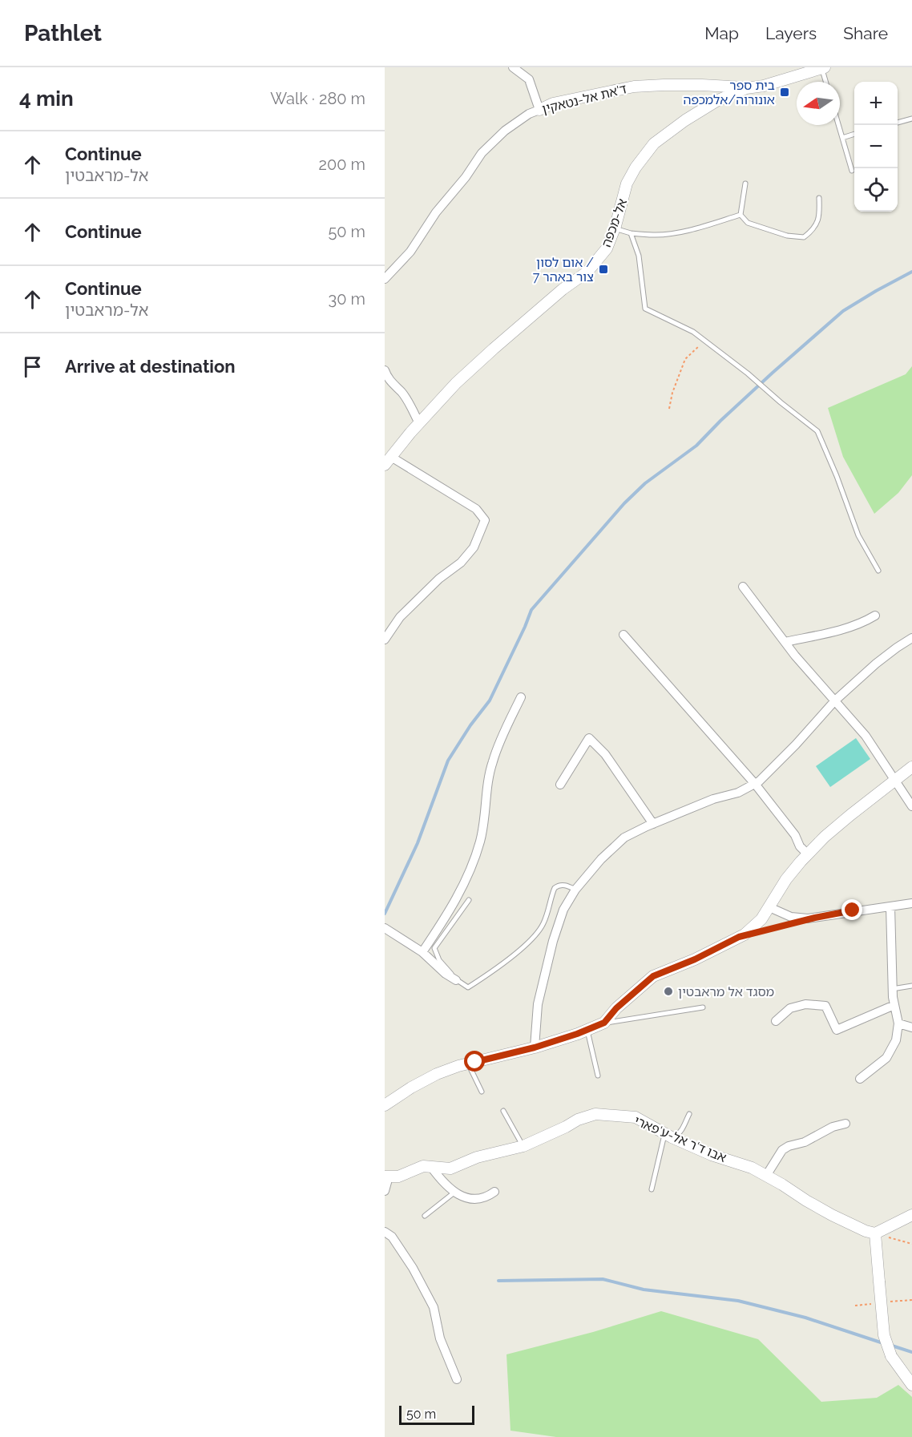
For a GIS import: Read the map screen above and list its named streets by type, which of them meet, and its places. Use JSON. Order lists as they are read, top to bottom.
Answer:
{
  "streets": {
    "street": ["ד'את אל-נטאקין", "אל-מכפה", "אבו ד'ר אל-ע'פארי"]
  },
  "crossings": [
    ["ד'את אל-נטאקין", "אל-מכפה"]
  ],
  "places": {
    "transit": ["בית ספר אונורוה/אלמכפה", "אום לסון / צור באהר 7"],
    "other": ["מסגד אל מראבטין"]
  },
  "scale_bar": "50 m",
  "north": "left",
  "page": {
    "header": "Pathlet",
    "nav": ["Map", "Layers", "Share"],
    "heading": ["4 min", "Walk · 280 m"],
    "map_buttons": ["+", "−"],
    "list": [
      ["Continue", "אל-מראבטין", "200 m"],
      ["Continue", "50 m"],
      ["Continue", "אל-מראבטין", "30 m"],
      "Arrive at destination"
    ],
    "scale": "50 m"
  }
}
